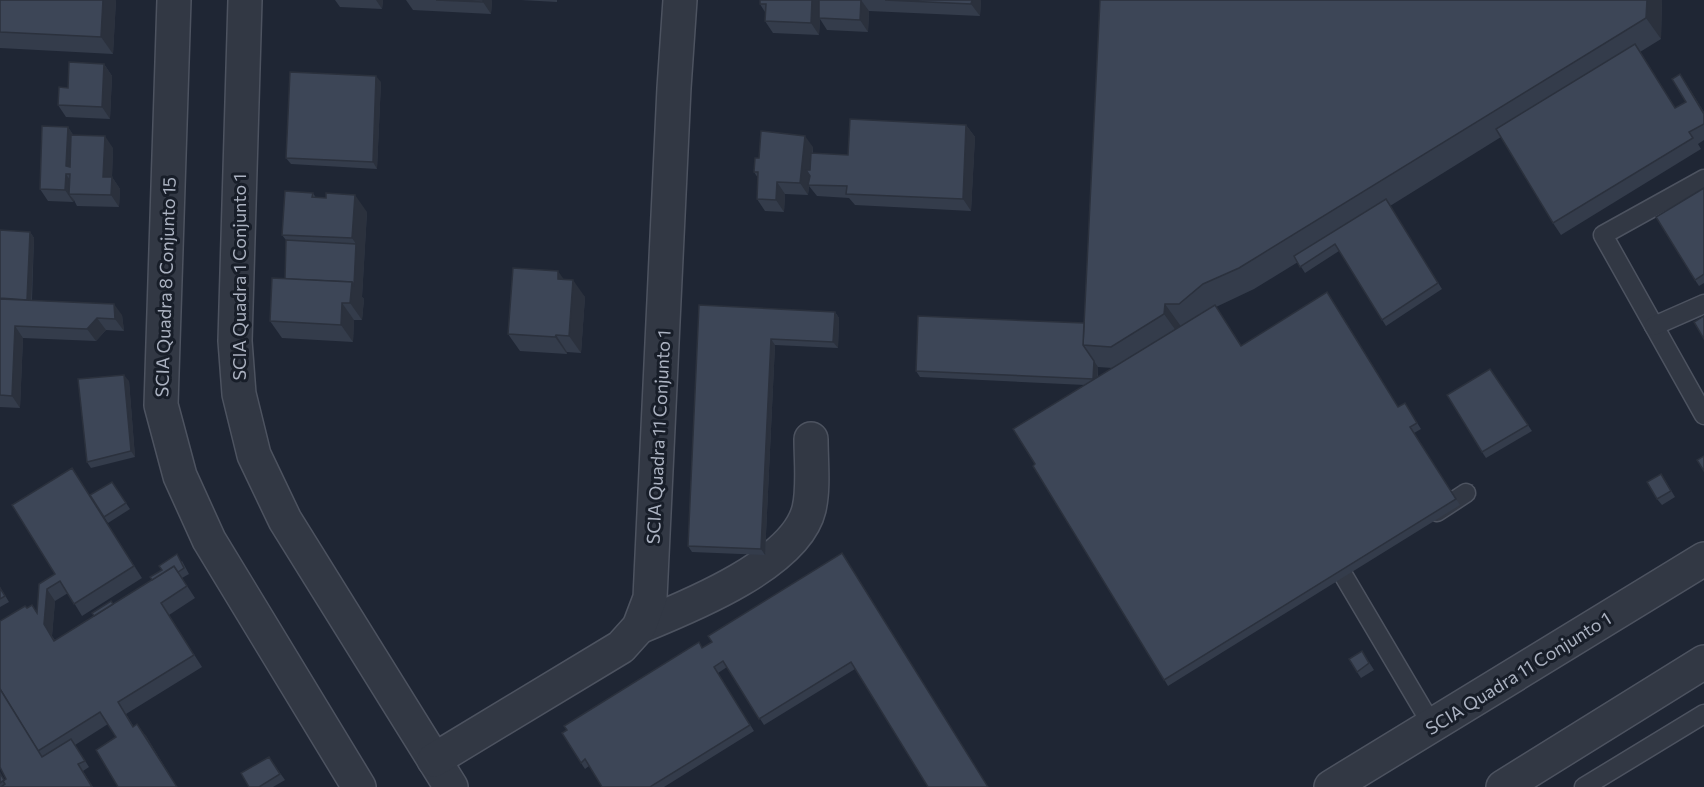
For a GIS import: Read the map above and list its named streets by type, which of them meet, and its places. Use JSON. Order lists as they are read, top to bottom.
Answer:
{
  "streets": {
    "street": ["SCIA Quadra 1 Conjunto 1", "SCIA Quadra 8 Conjunto 15", "SCIA Quadra 11 Conjunto 1"]
  },
  "crossings": [
    ["SCIA Quadra 1 Conjunto 1", "SCIA Quadra 11 Conjunto 1"]
  ]
}
